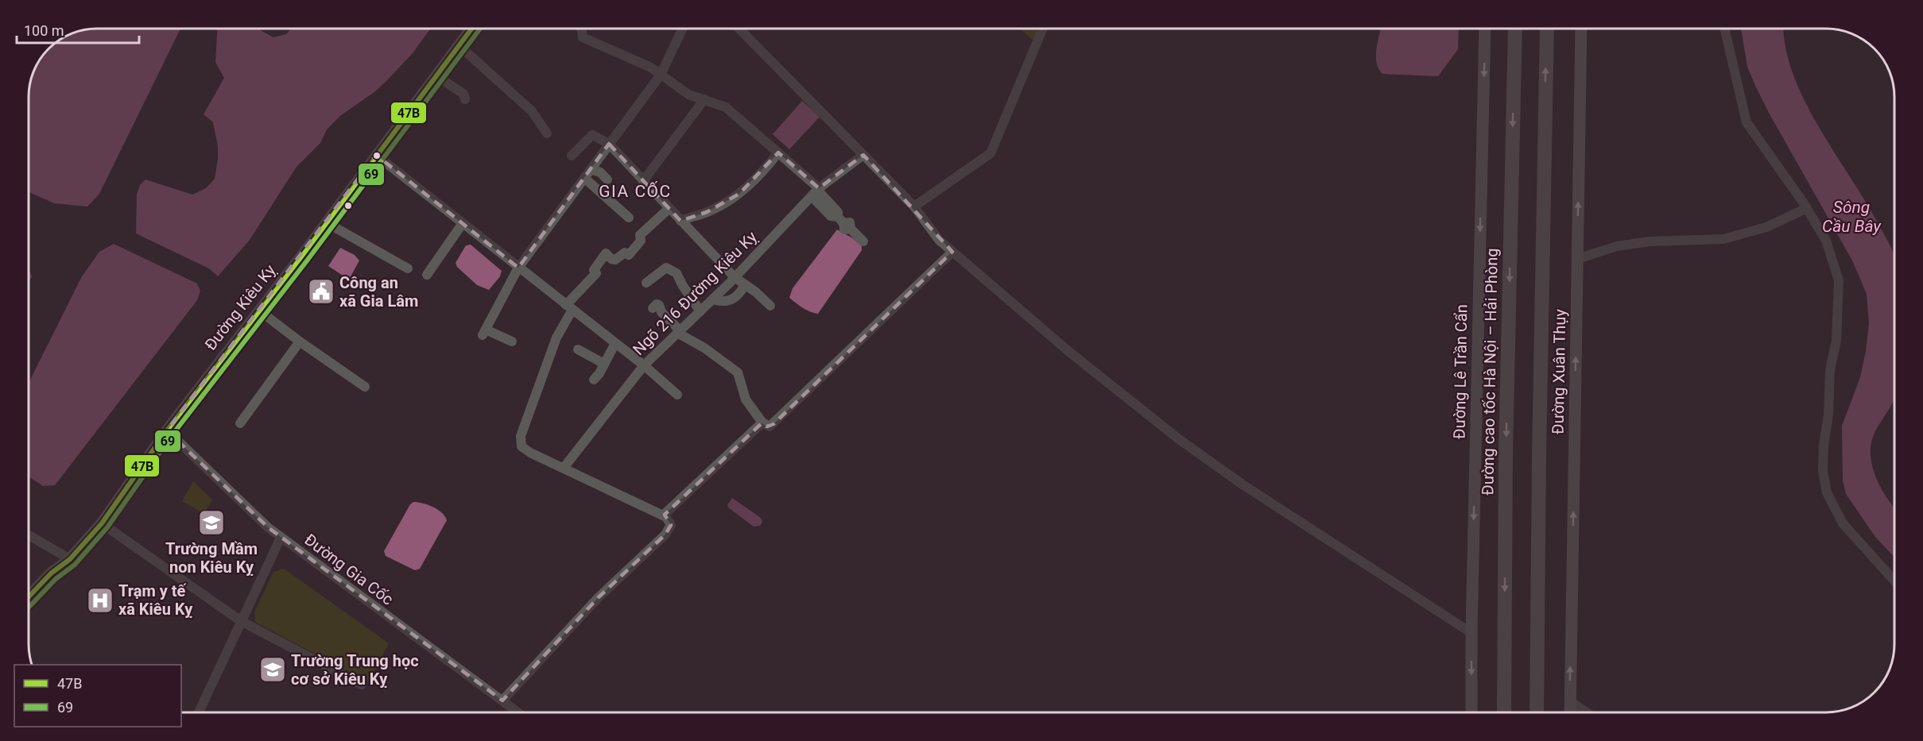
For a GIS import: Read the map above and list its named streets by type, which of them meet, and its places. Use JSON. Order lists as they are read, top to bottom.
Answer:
{
  "streets": {
    "highway": ["Đường cao tốc Hà Nội – Hải Phòng"],
    "main road": ["Đường Kiêu Kỵ", "Đường Lê Trần Cẩn", "Đường Xuân Thụy"],
    "street": ["Ngõ 216 Đường Kiêu Kỵ", "Đường Gia Cốc"]
  },
  "crossings": [
    ["Đường Kiêu Kỵ", "Đường Gia Cốc"]
  ],
  "one_way": ["Đường Lê Trần Cẩn", "Đường Xuân Thụy"],
  "districts": ["GIA CỐC"],
  "water": ["Sông Cầu Bây"],
  "places": {
    "public building": ["Công an xã Gia Lâm"],
    "school or university": ["Trường Mầm non Kiêu Kỵ", "Trường Trung học cơ sở Kiêu Kỵ"],
    "hospital": ["Trạm y tế xã Kiêu Kỵ"]
  },
  "lines": ["transit line 47B", "transit line 69"],
  "legend": ["47B", "69"],
  "scale_bar": "100 m"
}
